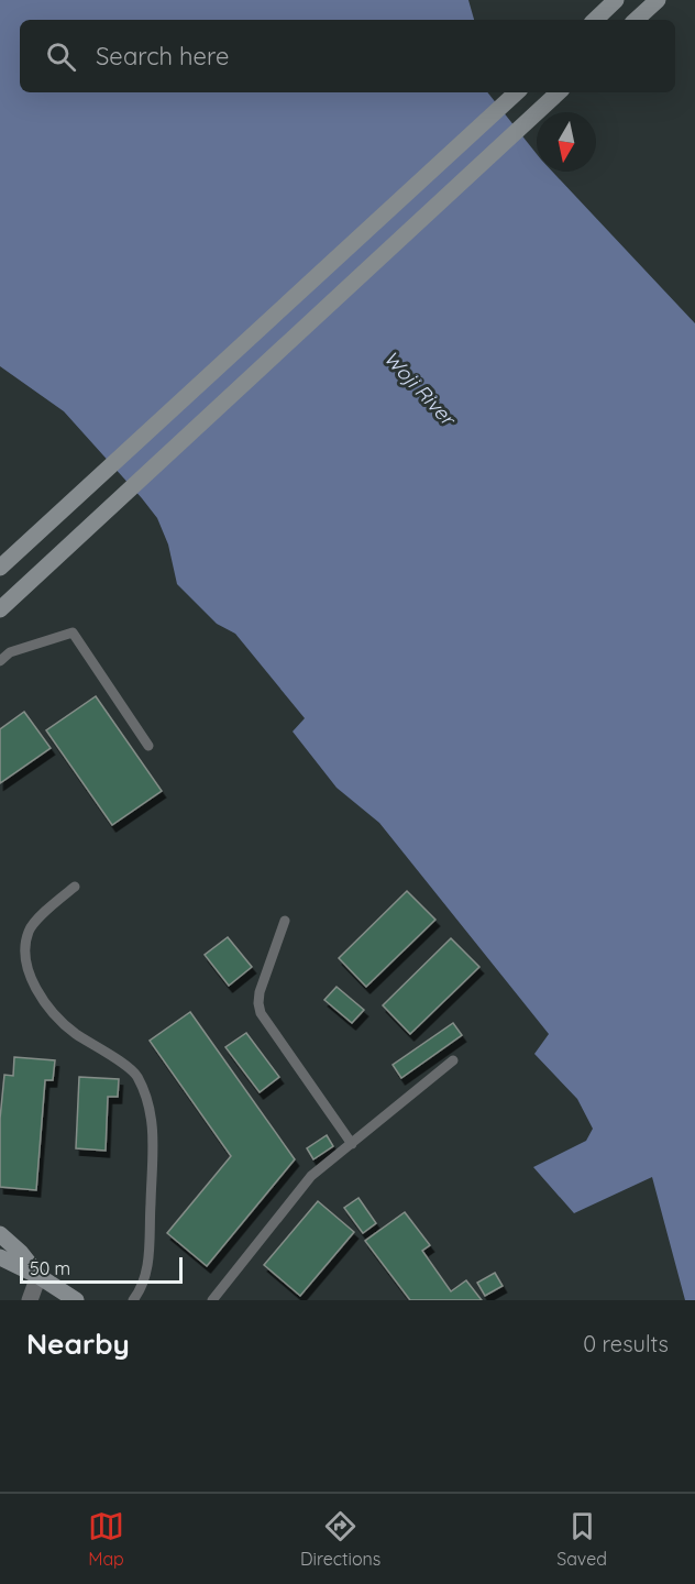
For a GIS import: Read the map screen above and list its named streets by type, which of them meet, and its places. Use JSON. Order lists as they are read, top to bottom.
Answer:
{
  "water": ["Woji River"],
  "scale_bar": "50 m",
  "north": "bottom",
  "page": {
    "search": "Search here",
    "scale": "50 m",
    "heading": ["Nearby", "0 results"],
    "nav": ["Map", "Directions", "Saved"]
  }
}
